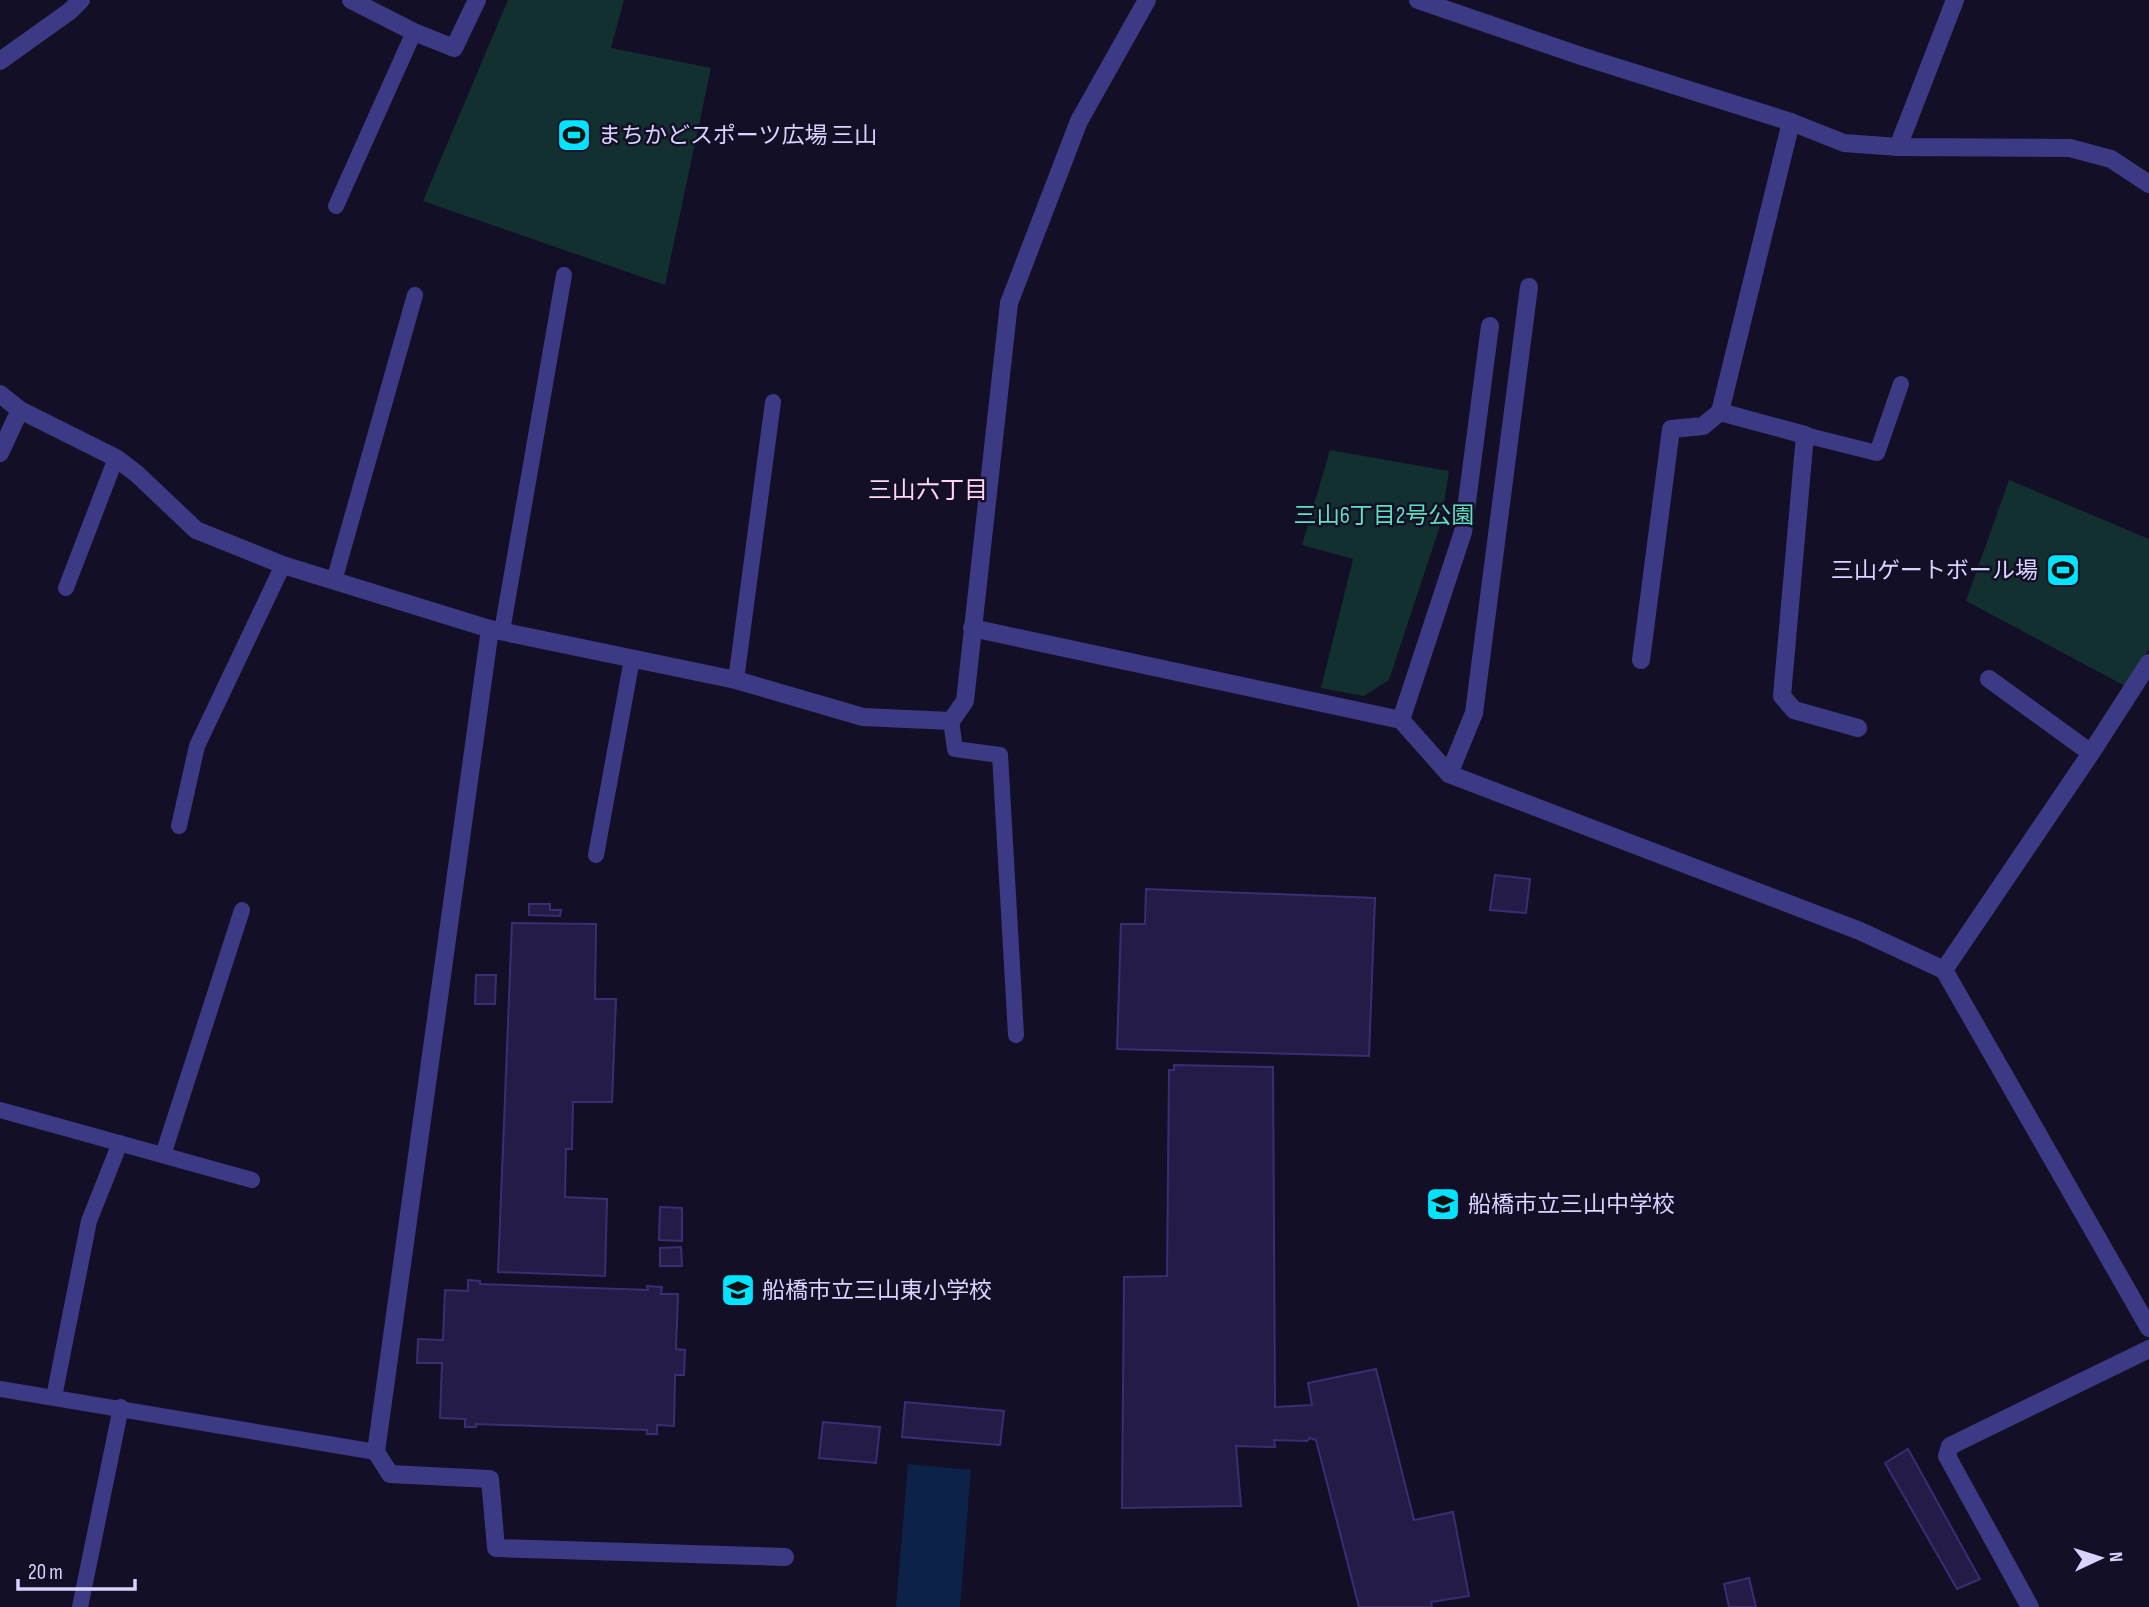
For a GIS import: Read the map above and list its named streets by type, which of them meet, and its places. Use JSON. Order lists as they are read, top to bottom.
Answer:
{
  "districts": ["三山六丁目"],
  "parks": ["三山6丁目2号公園"],
  "places": {
    "sports": ["まちかどスポーツ広場 三山", "三山ゲートボール場"],
    "school or university": ["船橋市立三山中学校", "船橋市立三山東小学校"]
  },
  "scale_bar": "20 m",
  "north": "right"
}
